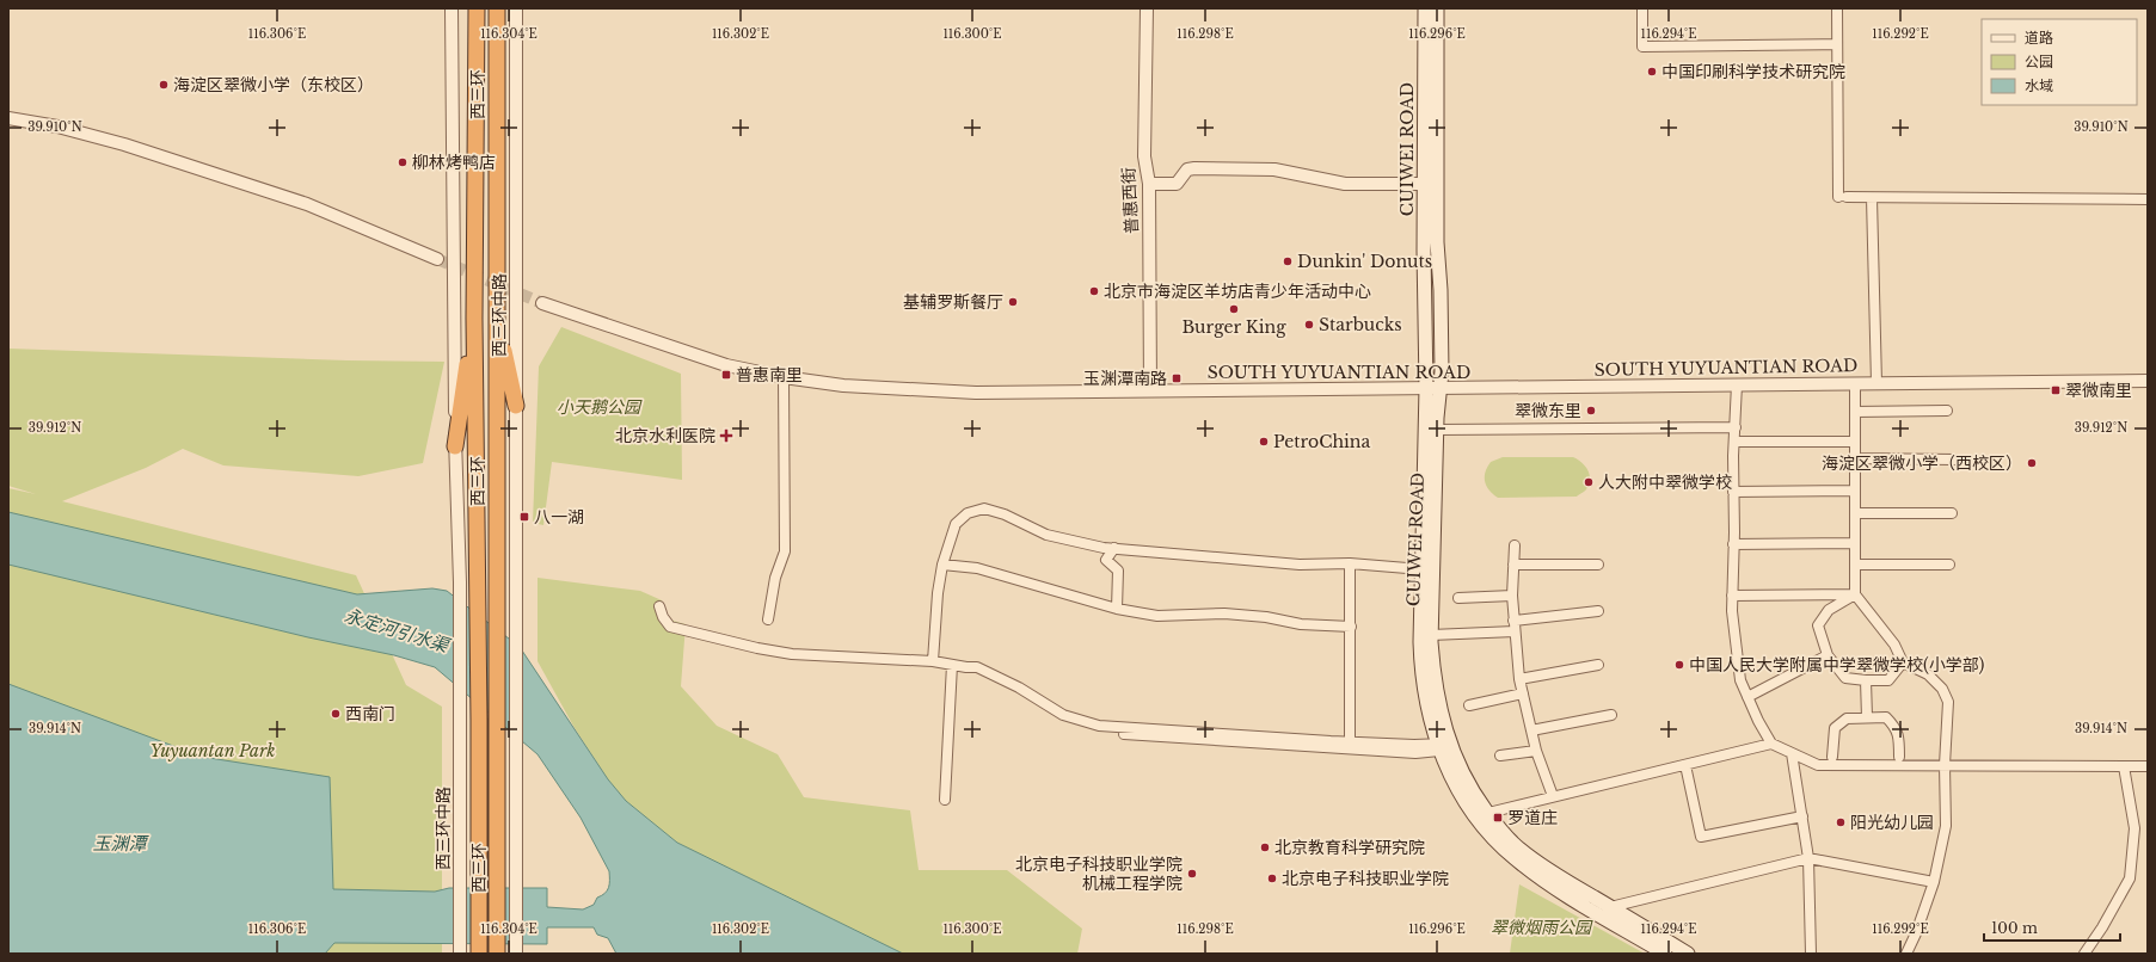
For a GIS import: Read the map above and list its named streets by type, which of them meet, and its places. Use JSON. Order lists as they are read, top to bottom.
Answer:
{
  "streets": {
    "highway": ["西三环"],
    "main road": ["CUIWEI ROAD"],
    "street": ["普惠西街", "西三环中路", "SOUTH YUYUANTIAN ROAD"]
  },
  "crossings": [
    ["CUIWEI ROAD", "SOUTH YUYUANTIAN ROAD"],
    ["普惠西街", "SOUTH YUYUANTIAN ROAD"]
  ],
  "water": ["永定河引水渠", "玉渊潭"],
  "parks": ["小天鹅公园", "Yuyuantan Park", "翠微烟雨公园"],
  "places": {
    "other": [
      "中国印刷科学技术研究院",
      "海淀区翠微小学（东校区）",
      "柳林烤鸭店",
      "Dunkin' Donuts",
      "北京市海淀区羊坊店青少年活动中心",
      "基辅罗斯餐厅",
      "Burger King",
      "Starbucks",
      "翠微东里",
      "PetroChina",
      "海淀区翠微小学（西校区）",
      "人大附中翠微学校",
      "中国人民大学附属中学翠微学校(小学部)",
      "西南门",
      "阳光幼儿园",
      "北京教育科学研究院",
      "北京电子科技职业学院 机械工程学院",
      "北京电子科技职业学院"
    ],
    "transit": [
      "普惠南里",
      "玉渊潭南路",
      "翠微南里",
      "八一湖",
      "罗道庄"
    ],
    "health": ["北京水利医院"]
  },
  "legend": ["道路", "公园", "水域"],
  "scale_bar": "100 m",
  "coordinates": [
    "116.306°E",
    "116.304°E",
    "116.302°E",
    "116.300°E",
    "116.298°E",
    "116.296°E",
    "116.294°E",
    "116.292°E",
    "39.910°N",
    "39.912°N",
    "39.914°N"
  ]
}
